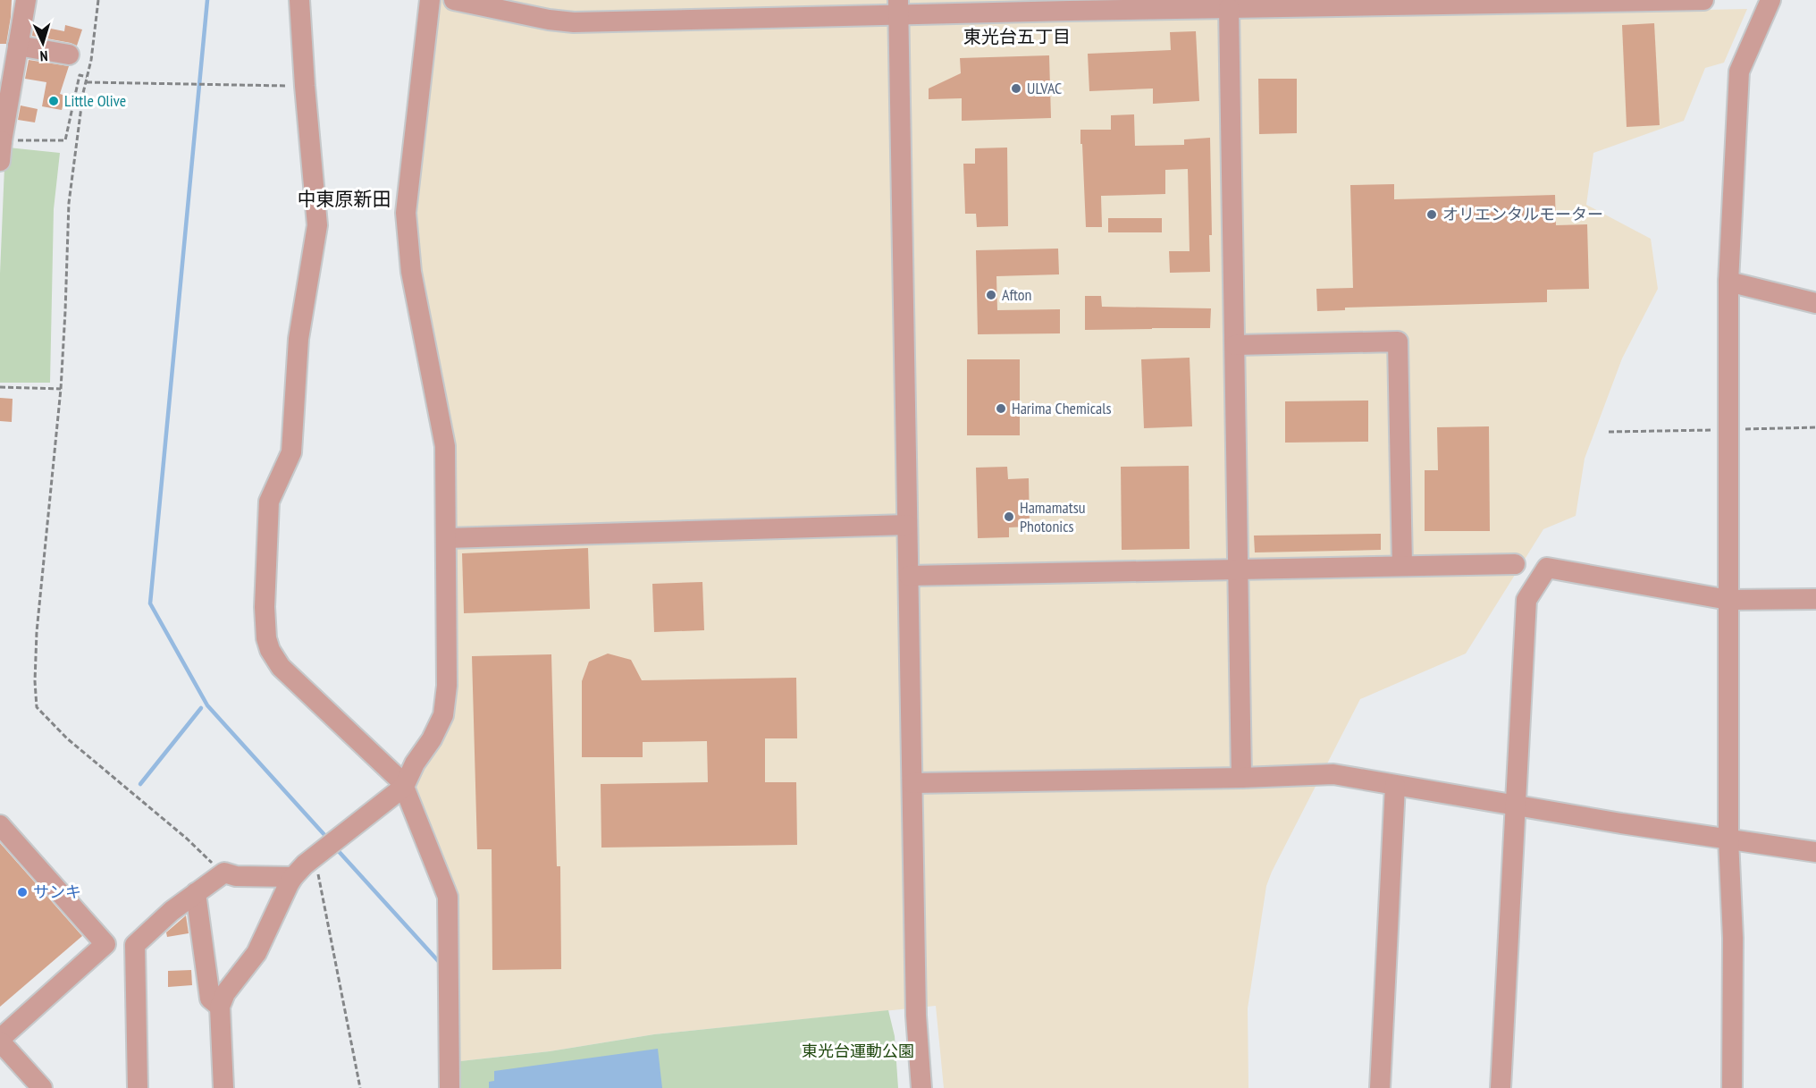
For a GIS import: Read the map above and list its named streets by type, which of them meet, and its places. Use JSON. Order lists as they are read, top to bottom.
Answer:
{
  "districts": ["東光台五丁目", "中東原新田"],
  "parks": ["東光台運動公園"],
  "places": [
    "ULVAC",
    "Little Olive",
    "オリエンタルモーター",
    "Afton",
    "Harima Chemicals",
    "Hamamatsu Photonics",
    "サンキ"
  ],
  "north": "bottom"
}
